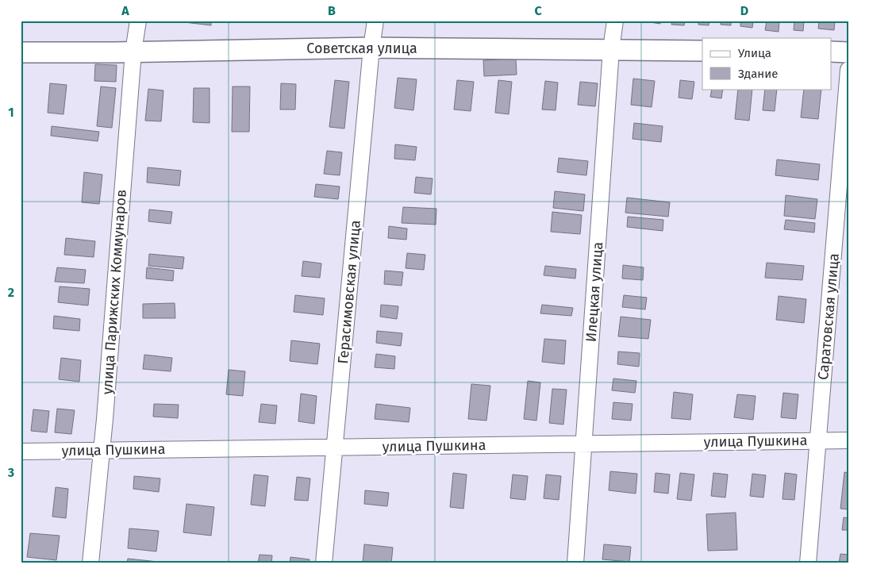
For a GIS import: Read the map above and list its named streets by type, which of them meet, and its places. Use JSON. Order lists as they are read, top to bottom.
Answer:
{
  "streets": {
    "street": [
      "Советская улица",
      "улица Парижских Коммунаров",
      "Герасимовская улица",
      "Илецкая улица",
      "Саратовская улица",
      "улица Пушкина"
    ]
  },
  "crossings": [
    ["Советская улица", "улица Парижских Коммунаров"],
    ["Советская улица", "Герасимовская улица"],
    ["Советская улица", "Илецкая улица"],
    ["улица Парижских Коммунаров", "улица Пушкина"],
    ["Герасимовская улица", "улица Пушкина"],
    ["Илецкая улица", "улица Пушкина"],
    ["Саратовская улица", "улица Пушкина"]
  ],
  "legend": ["Улица", "Здание"],
  "grid": {
    "columns": [
      "A",
      "B",
      "C",
      "D"
    ],
    "rows": ["1", "2", "3"]
  }
}
